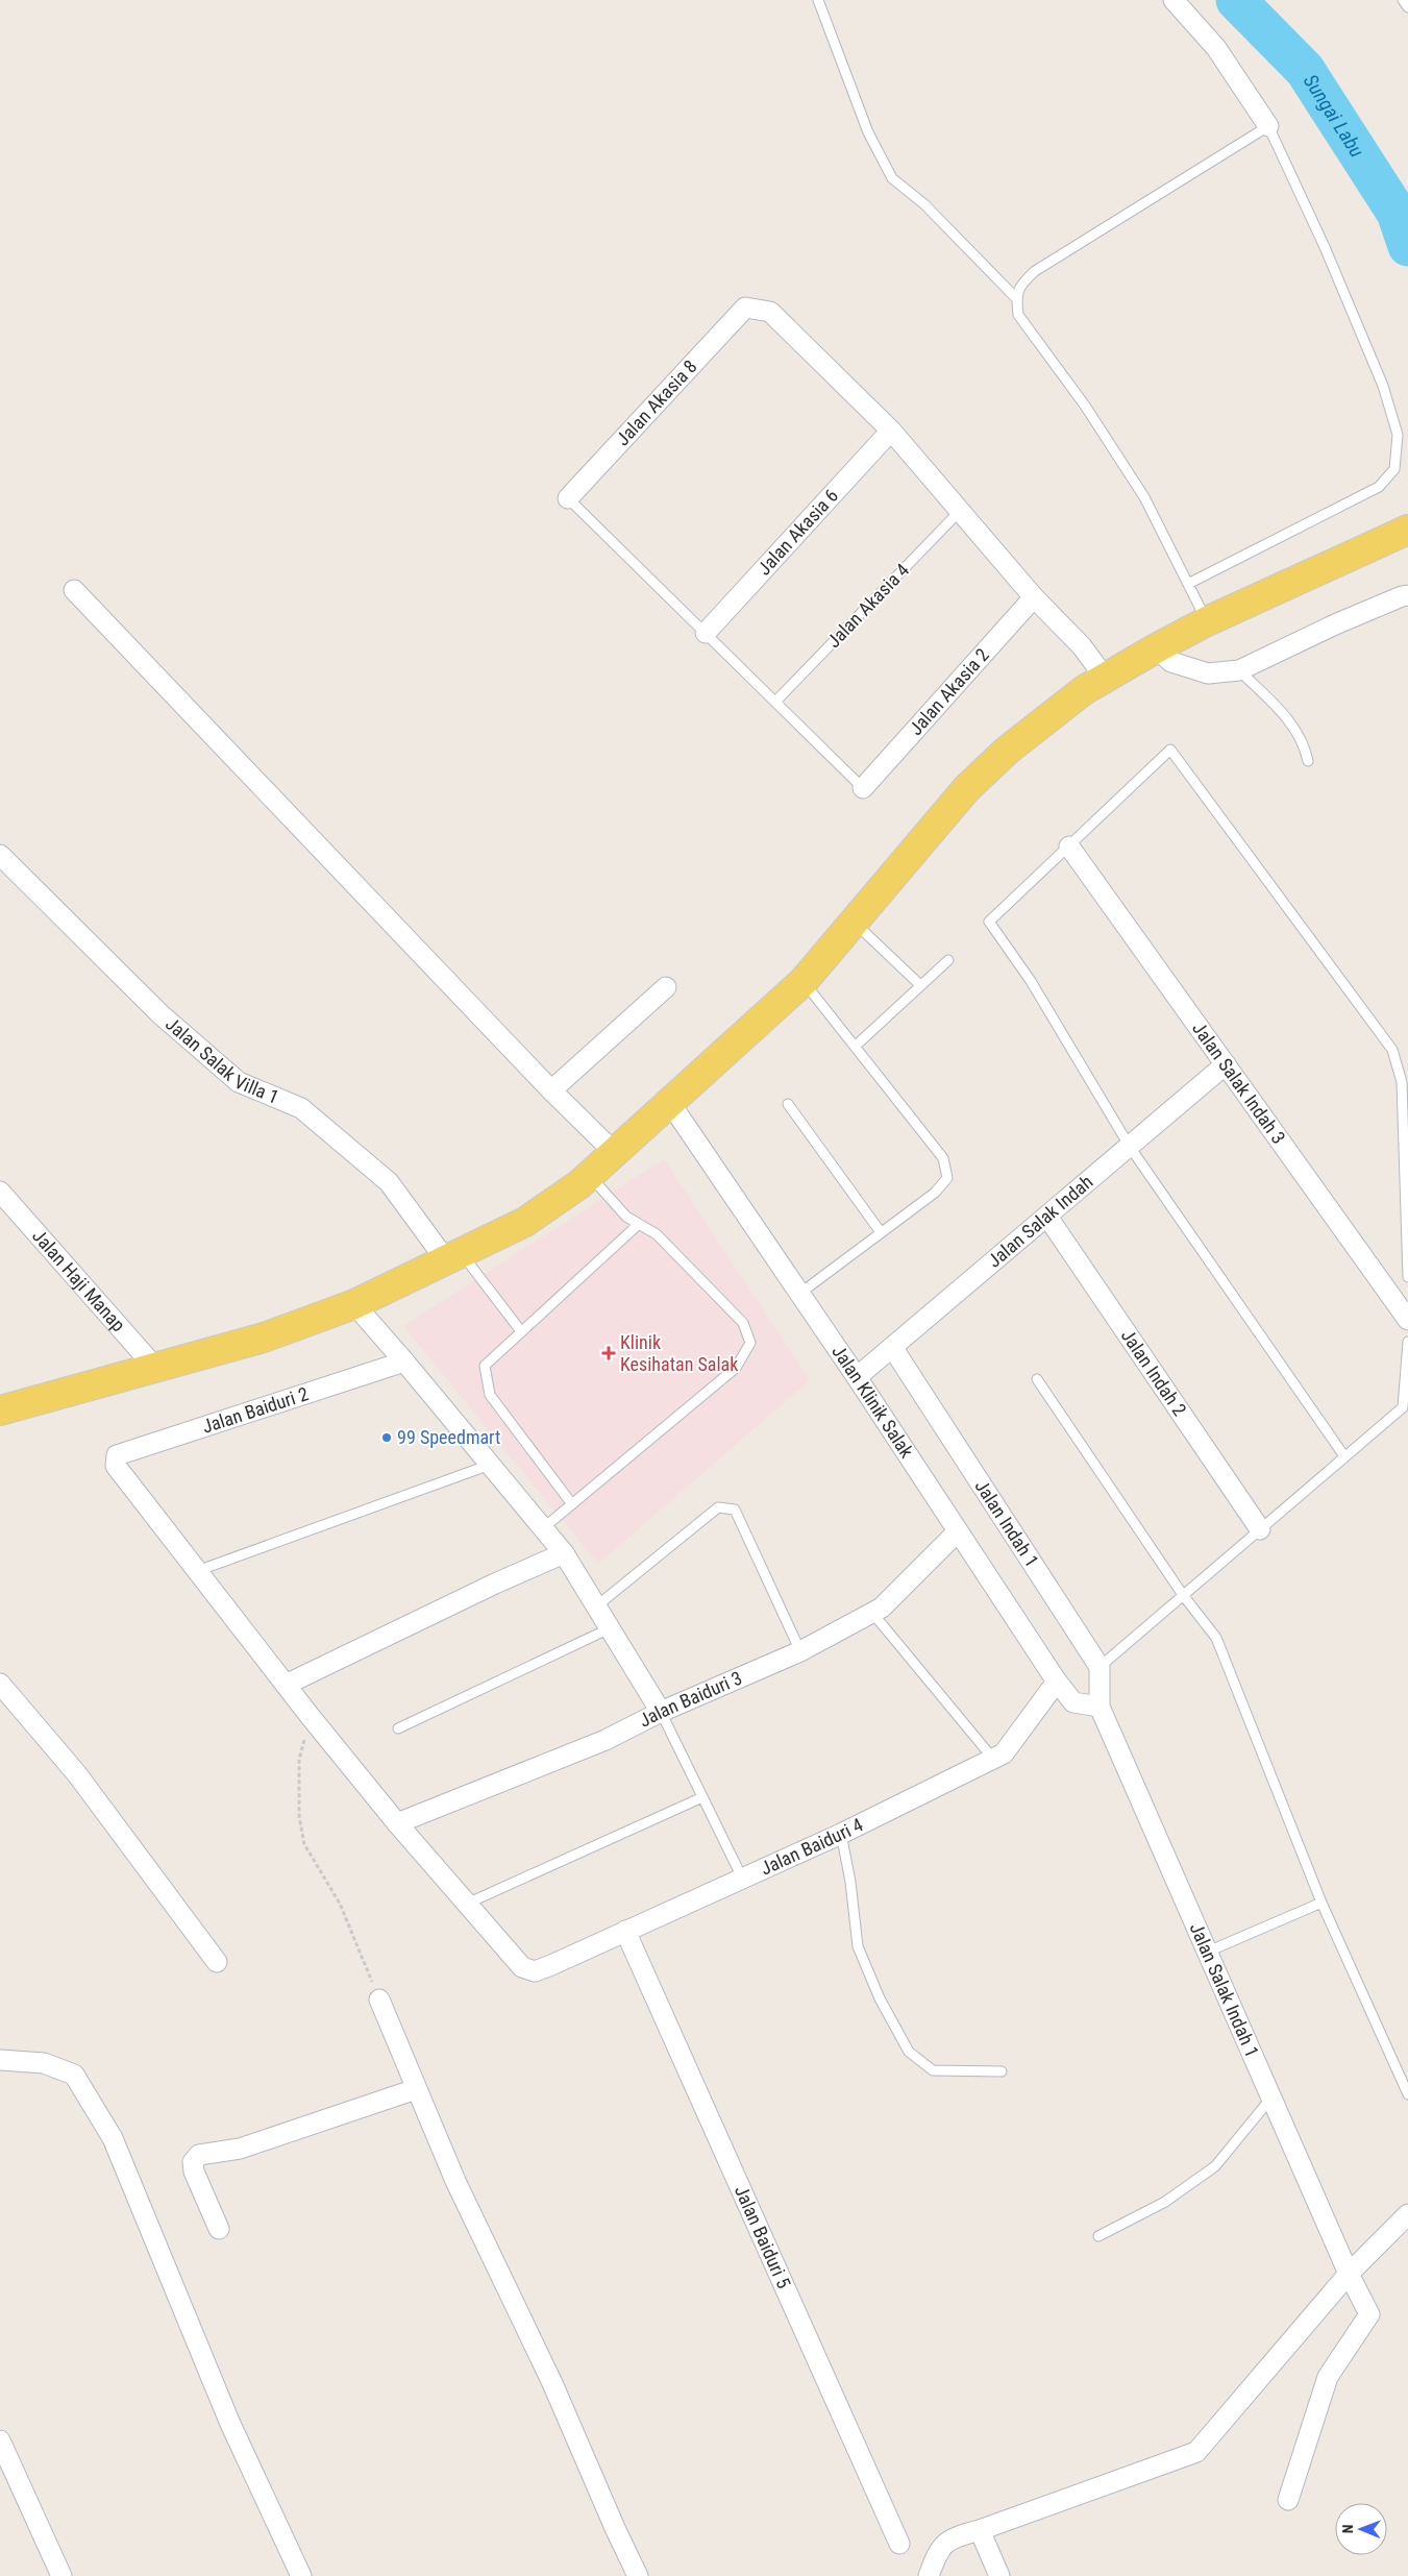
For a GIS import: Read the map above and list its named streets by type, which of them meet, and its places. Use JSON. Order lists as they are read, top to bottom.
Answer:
{
  "streets": {
    "street": [
      "Jalan Akasia 8",
      "Jalan Akasia 6",
      "Jalan Akasia 2",
      "Jalan Salak Villa 1",
      "Jalan Salak Indah 3",
      "Jalan Salak Indah",
      "Jalan Haji Manap",
      "Jalan Indah 2",
      "Jalan Klinik Salak",
      "Jalan Baiduri 2",
      "Jalan Indah 1",
      "Jalan Baiduri 3",
      "Jalan Baiduri 4",
      "Jalan Salak Indah 1",
      "Jalan Baiduri 5"
    ],
    "lane": ["Jalan Akasia 4"]
  },
  "crossings": [
    ["Jalan Akasia 8", "Jalan Akasia 6"],
    ["Jalan Salak Indah 3", "Jalan Salak Indah"],
    ["Jalan Salak Indah", "Jalan Indah 2"],
    ["Jalan Salak Indah", "Jalan Klinik Salak"],
    ["Jalan Salak Indah", "Jalan Indah 1"],
    ["Jalan Klinik Salak", "Jalan Baiduri 3"],
    ["Jalan Klinik Salak", "Jalan Baiduri 4"],
    ["Jalan Klinik Salak", "Jalan Salak Indah 1"],
    ["Jalan Baiduri 4", "Jalan Baiduri 5"]
  ],
  "water": ["Sungai Labu"],
  "places": {
    "health": ["Klinik Kesihatan Salak"],
    "other": ["99 Speedmart"]
  },
  "north": "left"
}
